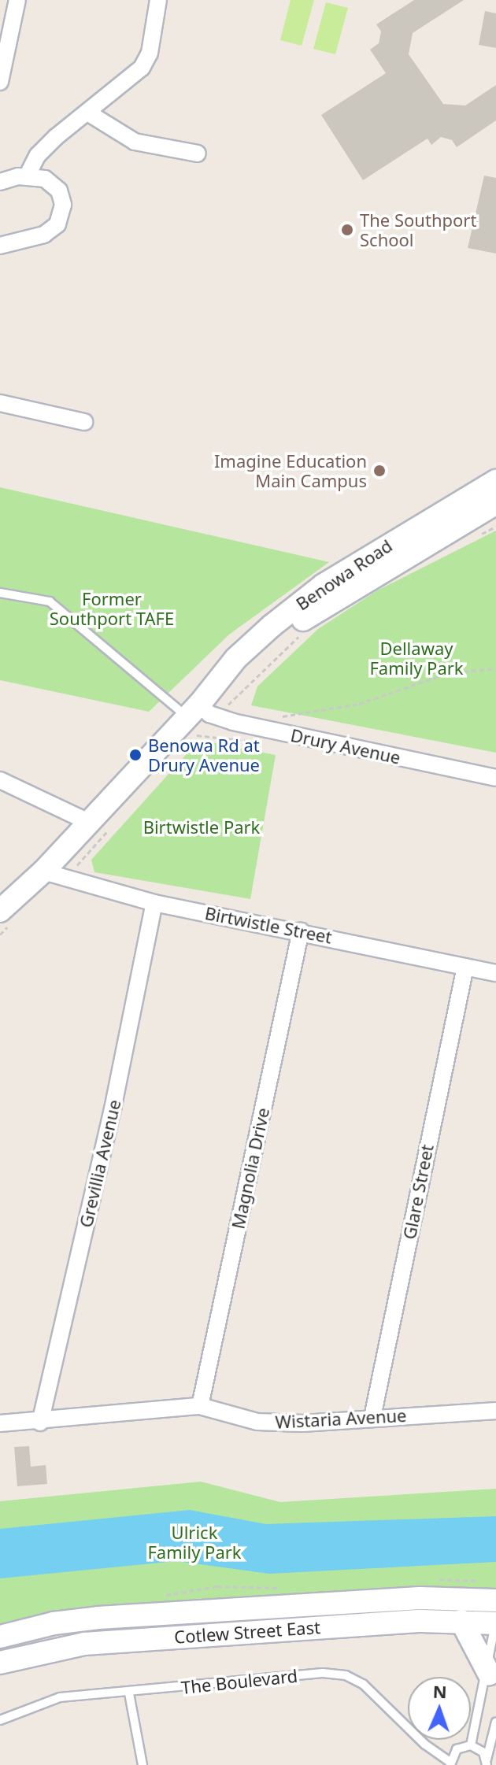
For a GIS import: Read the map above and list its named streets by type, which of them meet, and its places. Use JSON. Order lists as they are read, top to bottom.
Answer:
{
  "streets": {
    "main road": ["Benowa Road", "Cotlew Street East"],
    "street": [
      "Drury Avenue",
      "Birtwistle Street",
      "Grevillia Avenue",
      "Magnolia Drive",
      "Glare Street",
      "Wistaria Avenue"
    ],
    "lane": ["The Boulevard"]
  },
  "crossings": [
    ["Benowa Road", "Drury Avenue"],
    ["Benowa Road", "Birtwistle Street"],
    ["Birtwistle Street", "Grevillia Avenue"],
    ["Birtwistle Street", "Magnolia Drive"],
    ["Birtwistle Street", "Glare Street"],
    ["Grevillia Avenue", "Wistaria Avenue"],
    ["Magnolia Drive", "Wistaria Avenue"],
    ["Glare Street", "Wistaria Avenue"]
  ],
  "parks": [
    "Former Southport TAFE",
    "Dellaway Family Park",
    "Birtwistle Park",
    "Ulrick Family Park"
  ],
  "places": ["The Southport School", "Imagine Education Main Campus", "Benowa Rd at Drury Avenue"],
  "north": "top"
}
